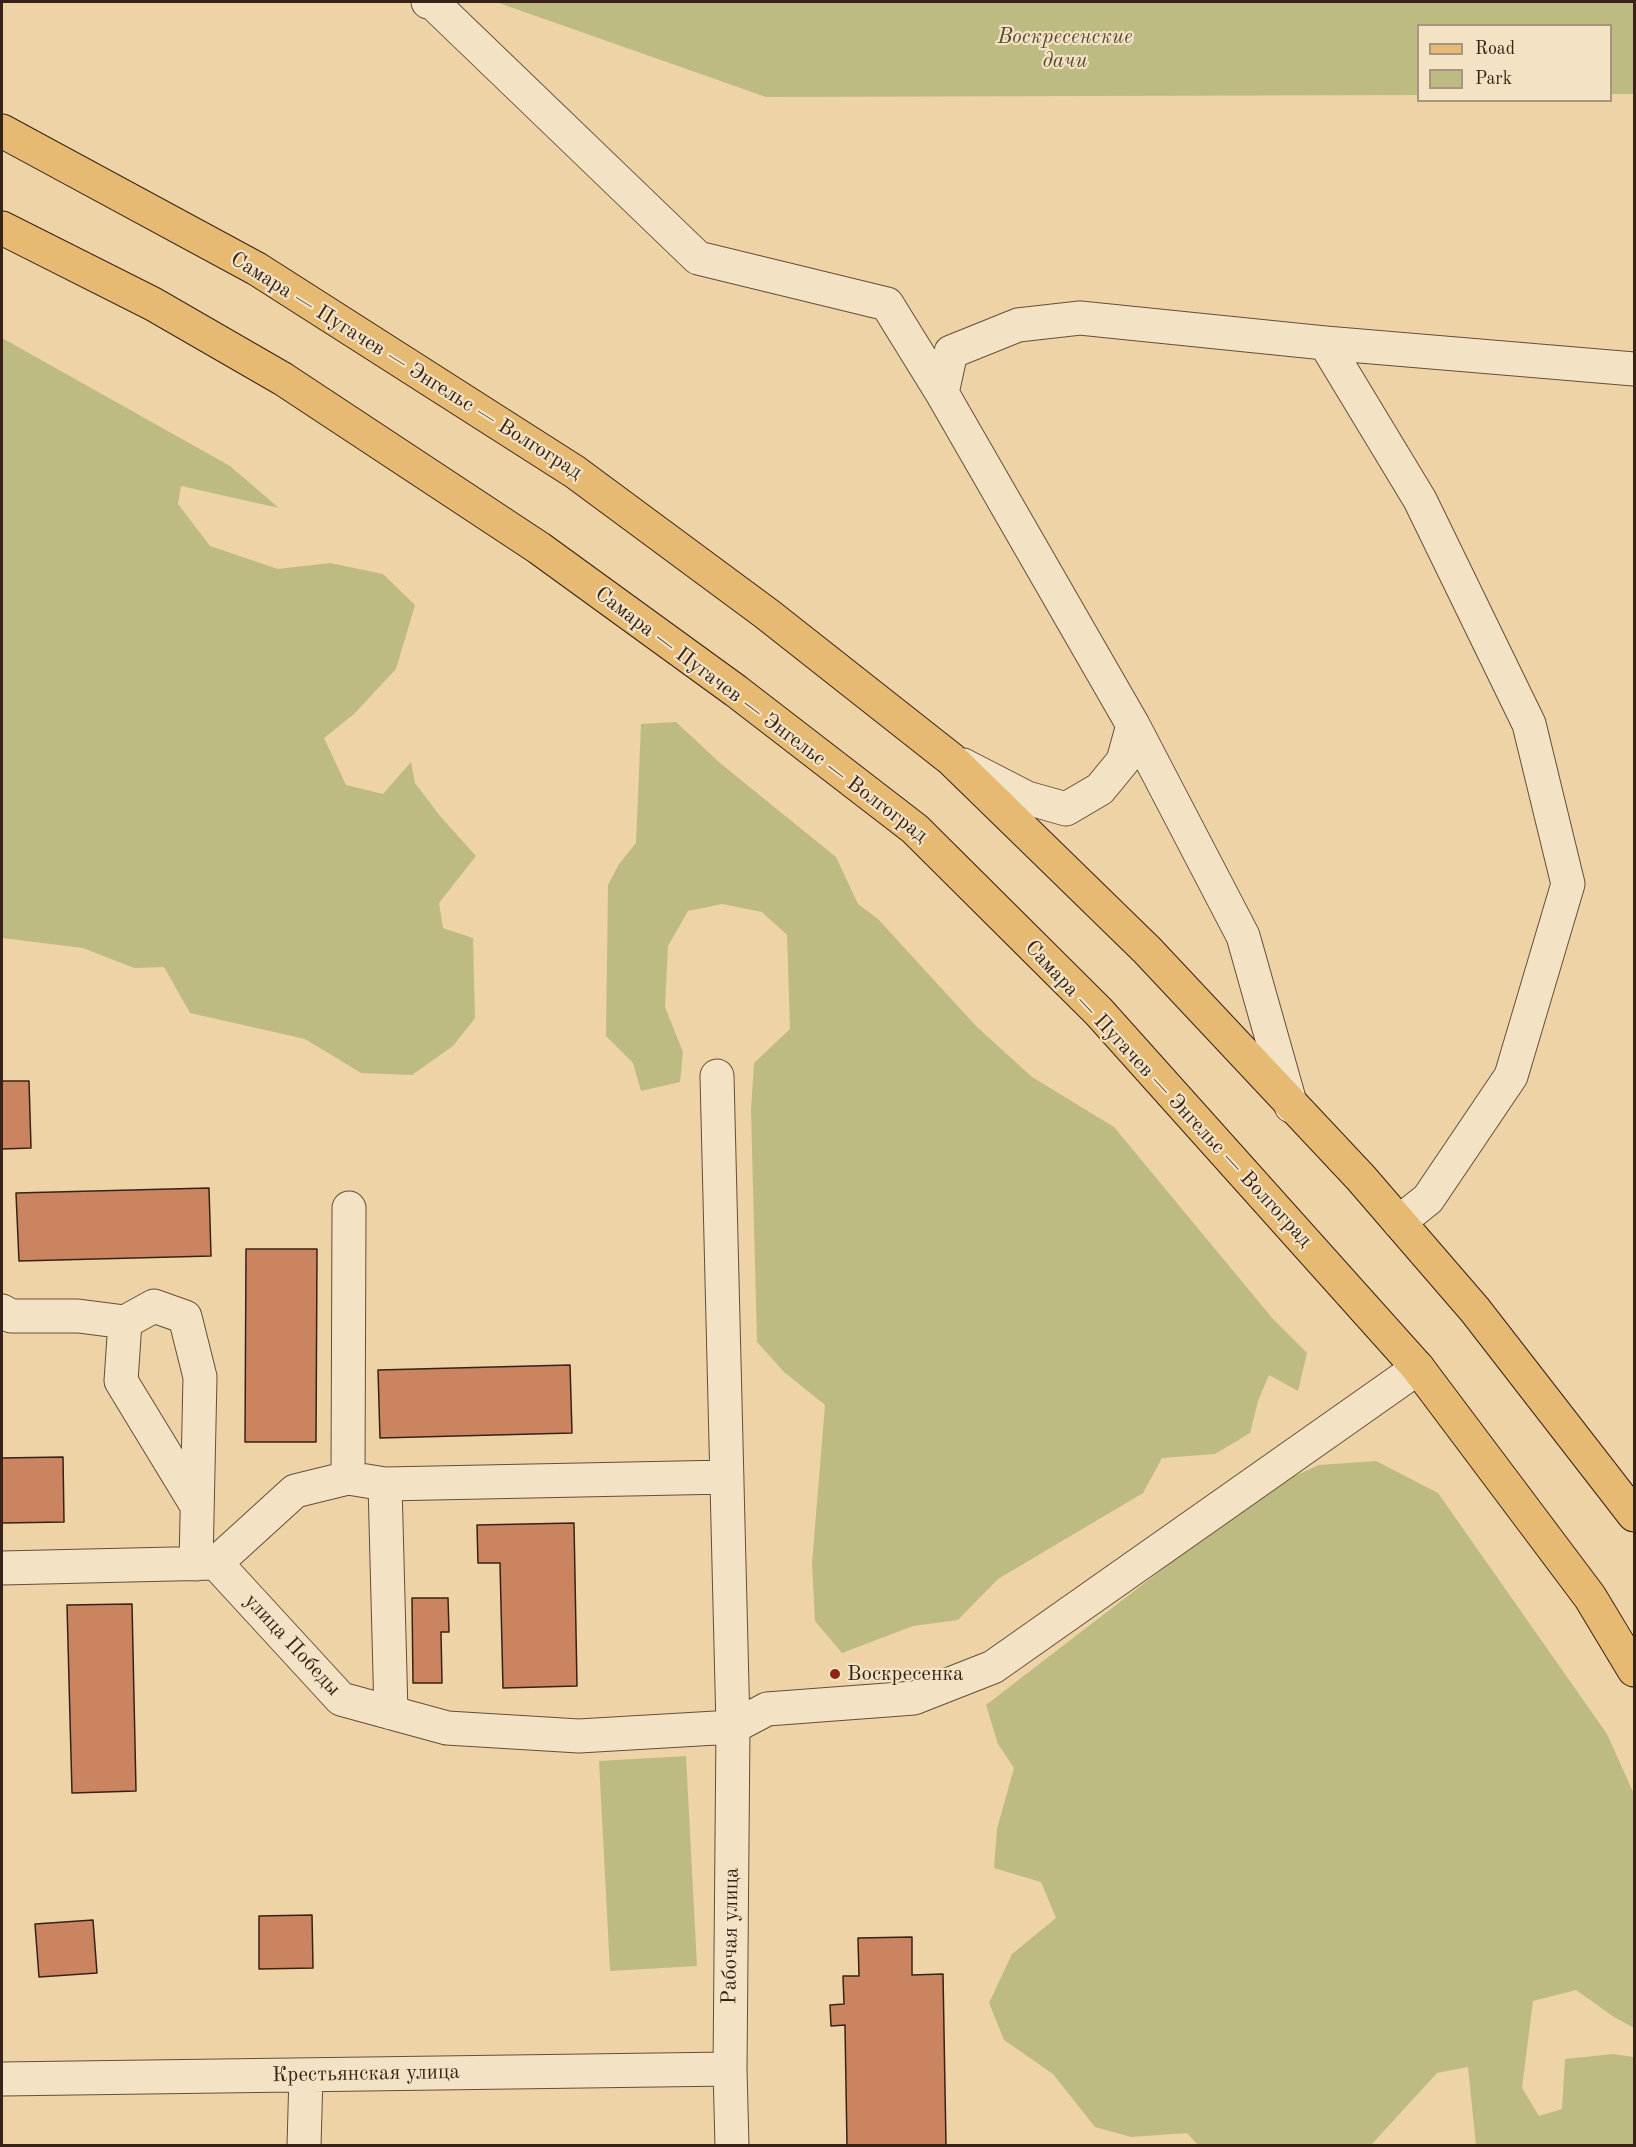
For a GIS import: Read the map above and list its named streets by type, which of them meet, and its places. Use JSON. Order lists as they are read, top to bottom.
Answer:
{
  "streets": {
    "main road": ["Самара — Пугачев — Энгельс — Волгоград"],
    "street": ["улица Победы", "Рабочая улица", "Крестьянская улица"]
  },
  "crossings": [
    ["улица Победы", "Рабочая улица"],
    ["Рабочая улица", "Крестьянская улица"]
  ],
  "parks": ["Воскресенские дачи"],
  "places": ["Воскресенка"],
  "legend": ["Road", "Park"]
}
